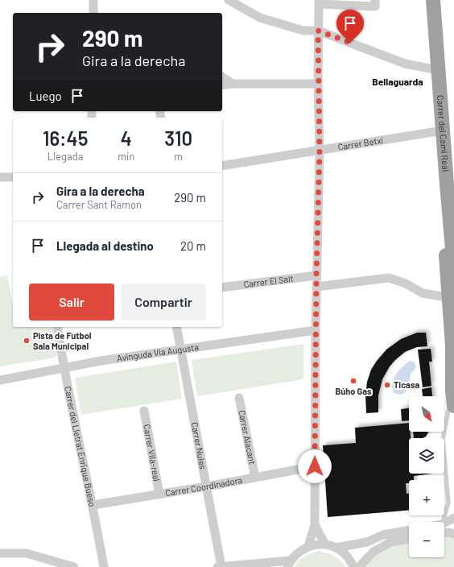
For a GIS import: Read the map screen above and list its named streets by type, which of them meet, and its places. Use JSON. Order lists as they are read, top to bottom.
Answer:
{
  "streets": {
    "highway": ["Carrer del Camí Real"],
    "street": [
      "Carrer Betxí",
      "Carrer El Salt",
      "Avinguda Via Augusta",
      "Carrer Alacant",
      "Carrer del Lletrat Enrique Bueso",
      "Carrer Nules",
      "Carrer Vila-real",
      "Carrer Coordinadora"
    ]
  },
  "crossings": [
    ["Carrer del Camí Real", "Carrer Betxí"],
    ["Avinguda Via Augusta", "Carrer del Lletrat Enrique Bueso"],
    ["Avinguda Via Augusta", "Carrer Nules"],
    ["Carrer Alacant", "Carrer Coordinadora"],
    ["Carrer del Lletrat Enrique Bueso", "Carrer Coordinadora"],
    ["Carrer Nules", "Carrer Coordinadora"],
    ["Carrer Vila-real", "Carrer Coordinadora"]
  ],
  "districts": ["Bellaguarda"],
  "places": ["Pista de Futbol Sala Municipal", "Búho Gas", "Ticasa"],
  "north": "bottom right",
  "page": {
    "turn": ["290 m", "Gira a la derecha"],
    "then": "Luego",
    "eta": [
      "16:45",
      "Llegada",
      "4",
      "min",
      "310",
      "m"
    ],
    "list": [
      {
        "name": "Gira a la derecha",
        "note": "Carrer Sant Ramon",
        "value": "290 m"
      },
      {
        "name": "Llegada al destino",
        "value": "20 m"
      }
    ],
    "buttons": ["Salir", "Compartir"],
    "map_buttons": ["+", "−"]
  }
}
